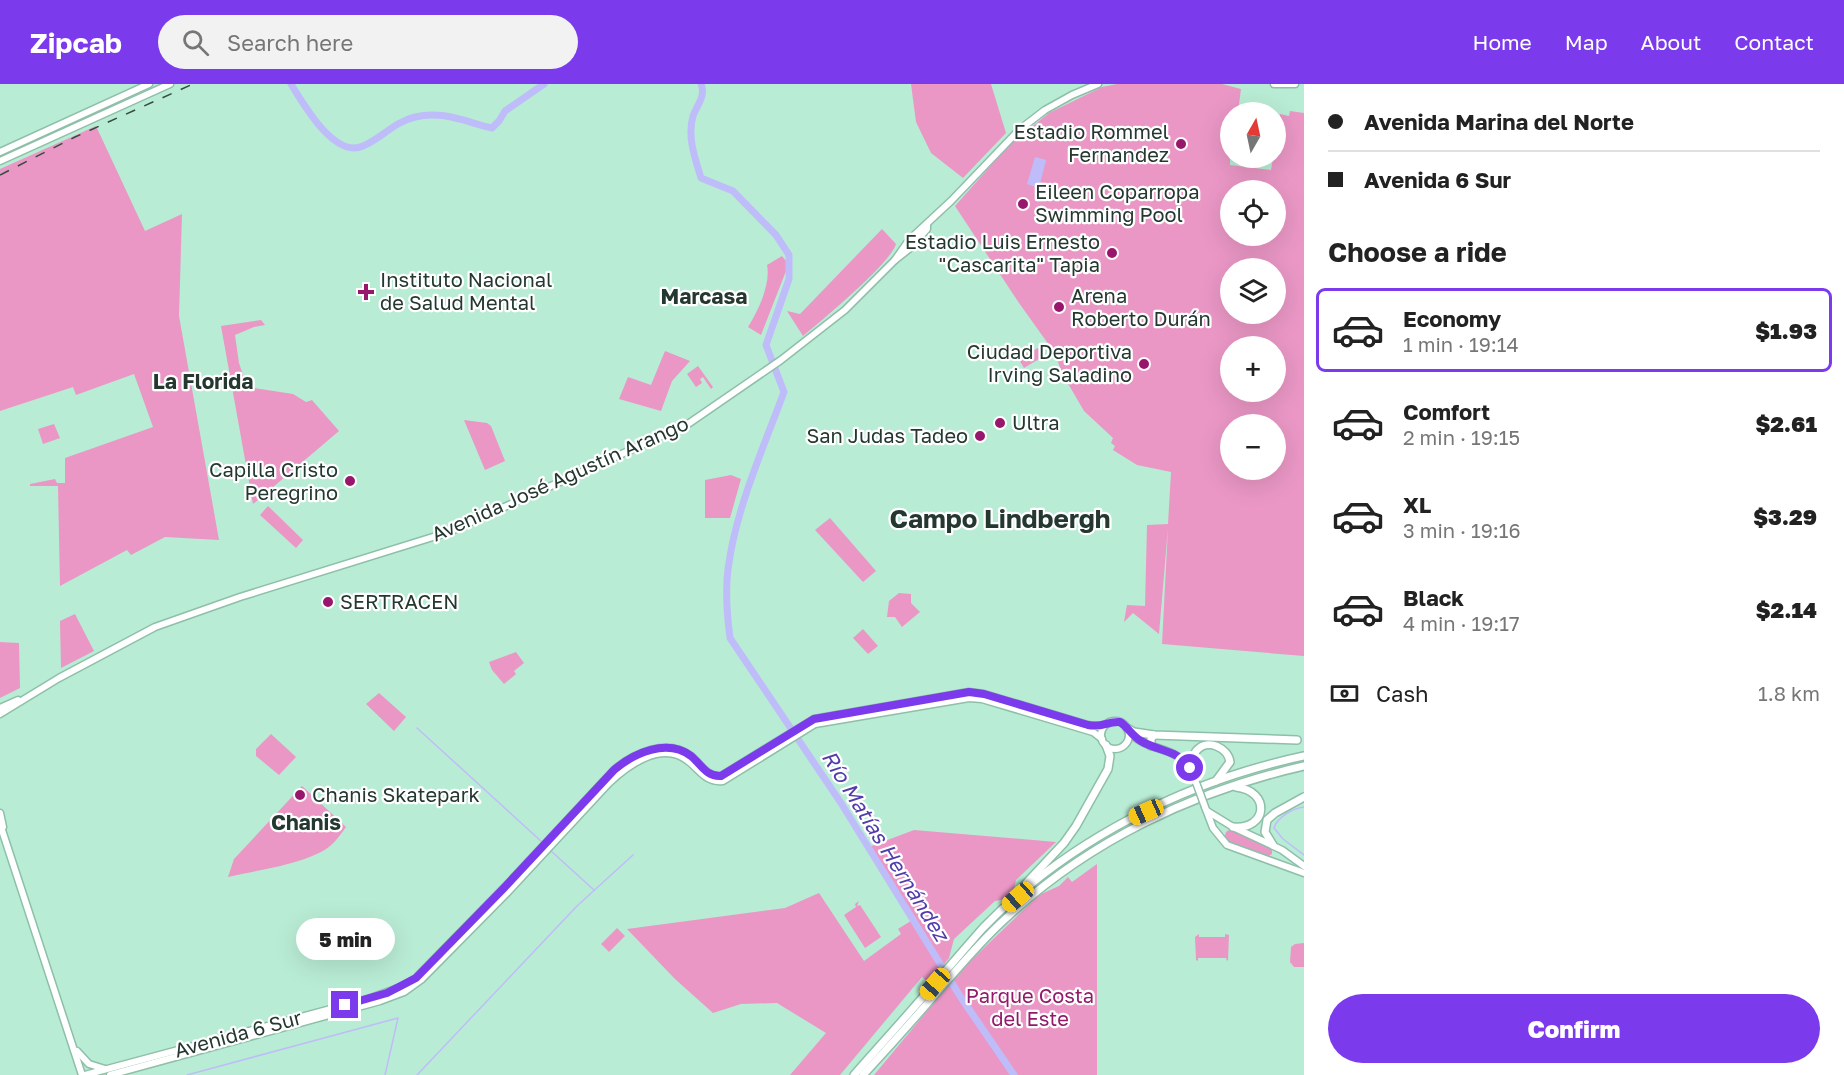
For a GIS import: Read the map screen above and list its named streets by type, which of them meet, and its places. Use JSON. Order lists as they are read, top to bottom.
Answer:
{
  "streets": {
    "main road": ["Avenida José Agustín Arango", "Avenida 6 Sur"]
  },
  "districts": [
    "Marcasa",
    "La Florida",
    "Campo Lindbergh",
    "Chanis"
  ],
  "water": ["Río Matías Hernández"],
  "parks": ["Parque Costa del Este"],
  "places": {
    "other": [
      "Estadio Rommel Fernandez",
      "Eileen Coparropa Swimming Pool",
      "Estadio Luis Ernesto \"Cascarita\" Tapia",
      "Arena Roberto Durán",
      "Ciudad Deportiva Irving Saladino",
      "Ultra",
      "San Judas Tadeo",
      "Capilla Cristo Peregrino",
      "SERTRACEN",
      "Chanis Skatepark"
    ],
    "health": ["Instituto Nacional de Salud Mental"]
  },
  "north": "top",
  "page": {
    "header": "Zipcab",
    "search": "Search here",
    "nav": [
      "Home",
      "Map",
      "About",
      "Contact"
    ],
    "banner": ["Avenida Marina del Norte", "Avenida 6 Sur"],
    "map_buttons": ["+", "−"],
    "heading": "Choose a ride",
    "list": [
      {
        "name": "Economy",
        "note": "1 min · 19:14",
        "value": "$1.93"
      },
      {
        "name": "Comfort",
        "note": "2 min · 19:15",
        "value": "$2.61"
      },
      {
        "name": "XL",
        "note": "3 min · 19:16",
        "value": "$3.29"
      },
      {
        "name": "Black",
        "note": "4 min · 19:17",
        "value": "$2.14"
      }
    ],
    "pay": ["Cash", "1.8 km"],
    "bubble": "5 min",
    "buttons": "Confirm"
  }
}
